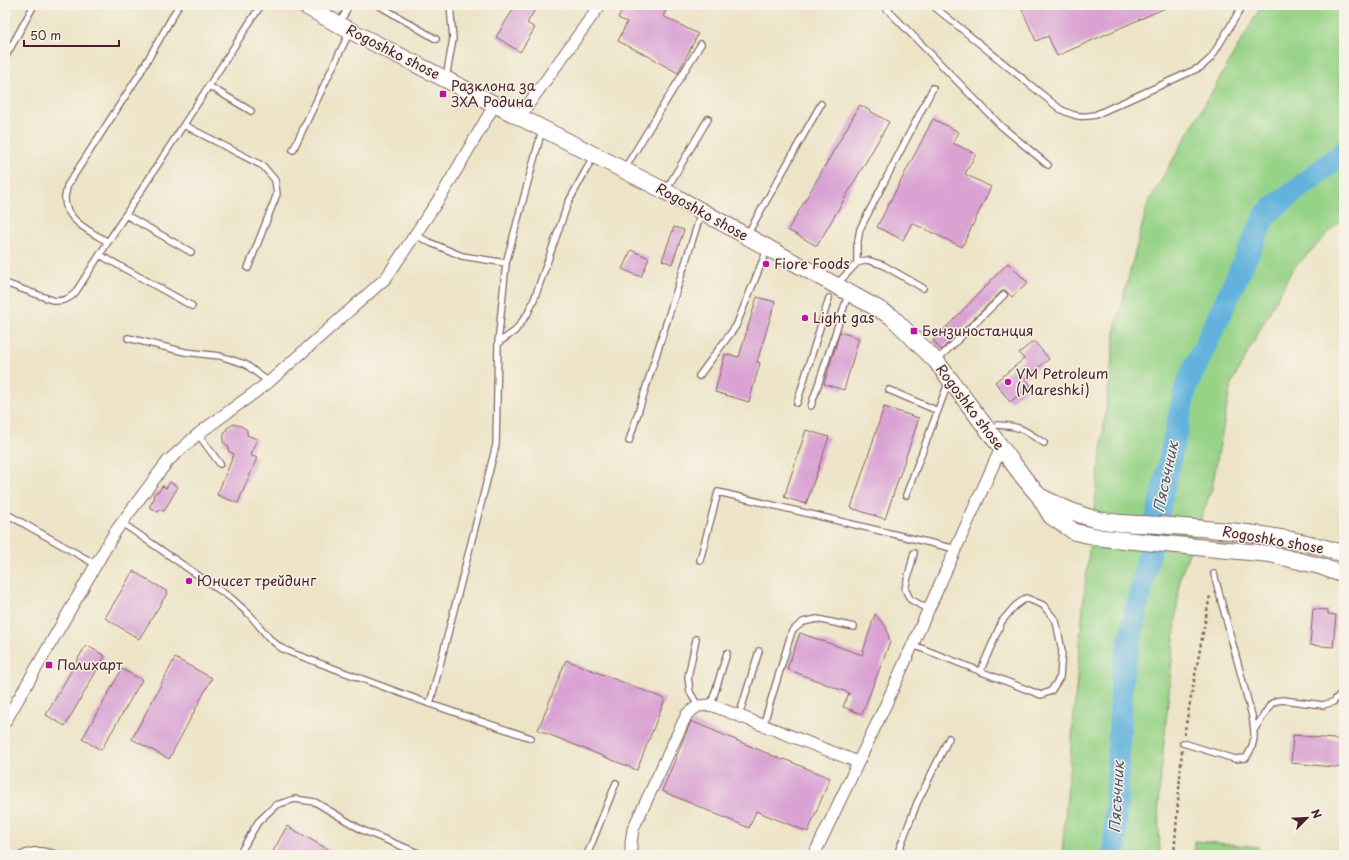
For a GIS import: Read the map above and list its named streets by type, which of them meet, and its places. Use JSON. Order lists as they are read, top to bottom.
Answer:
{
  "streets": {
    "main road": ["Rogoshko shose"]
  },
  "water": ["Пясъчник"],
  "places": {
    "transit": ["Разклона за ЗХА Родина", "Бензиностанция", "Полихарт"],
    "other": [
      "Fiore Foods",
      "Light gas",
      "VM Petroleum (Mareshki)",
      "Юнисет трейдинг"
    ]
  },
  "scale_bar": "50 m",
  "north": "top right"
}
